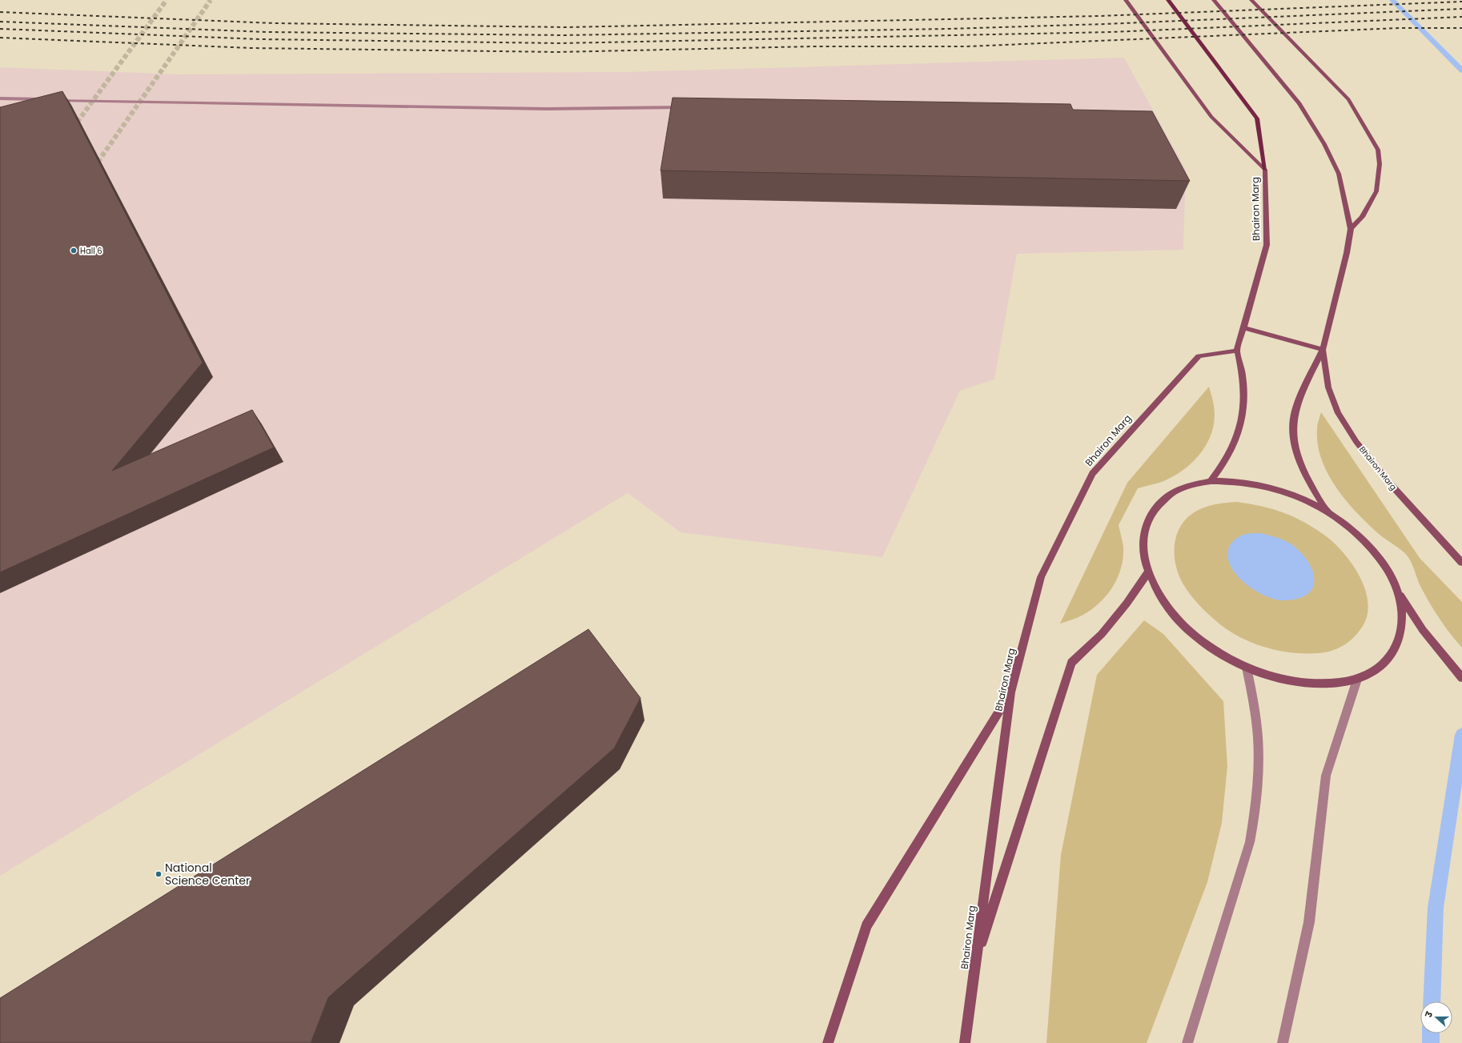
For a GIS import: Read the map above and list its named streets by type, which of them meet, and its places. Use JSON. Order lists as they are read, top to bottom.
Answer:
{
  "streets": {
    "main road": ["Bhairon Marg"]
  },
  "places": ["Hall 6", "National Science Center"],
  "north": "left"
}
